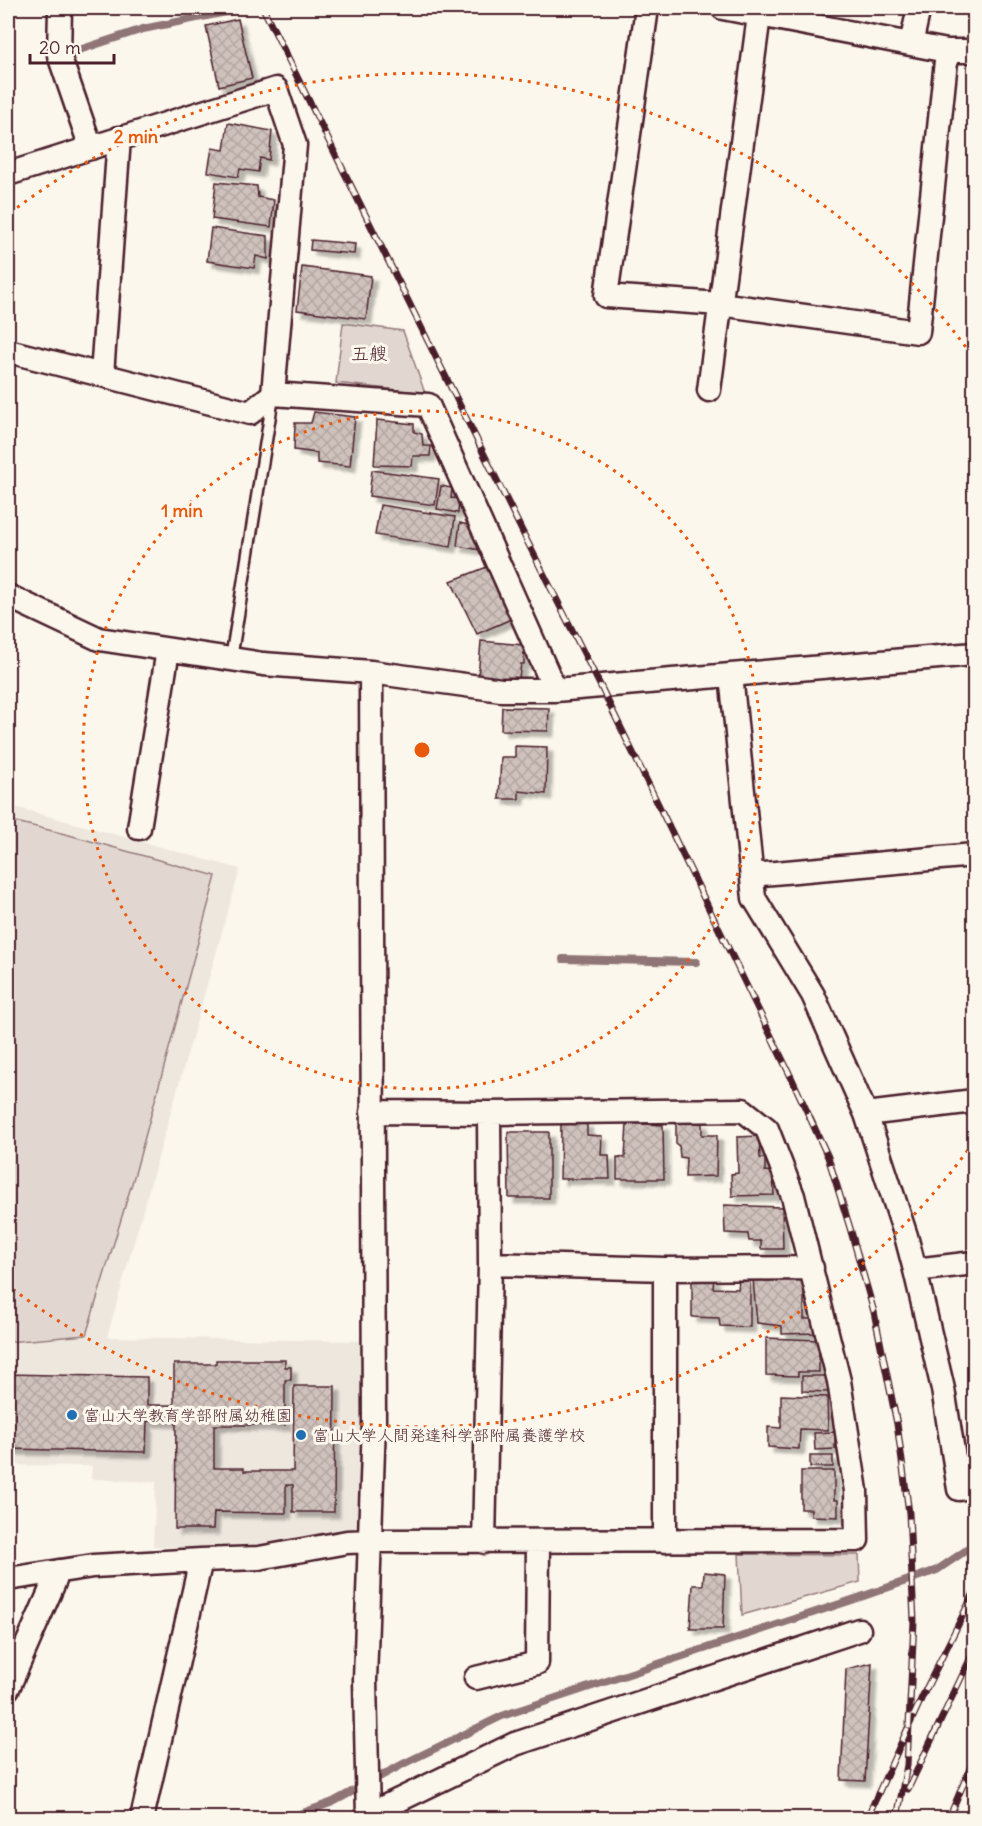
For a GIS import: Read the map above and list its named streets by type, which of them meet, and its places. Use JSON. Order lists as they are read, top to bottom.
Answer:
{
  "districts": ["五艘"],
  "places": ["富山大学教育学部附属幼稚園", "富山大学人間発達科学部附属養護学校"],
  "scale_bar": "20 m",
  "rings": ["2 min", "1 min"]
}
